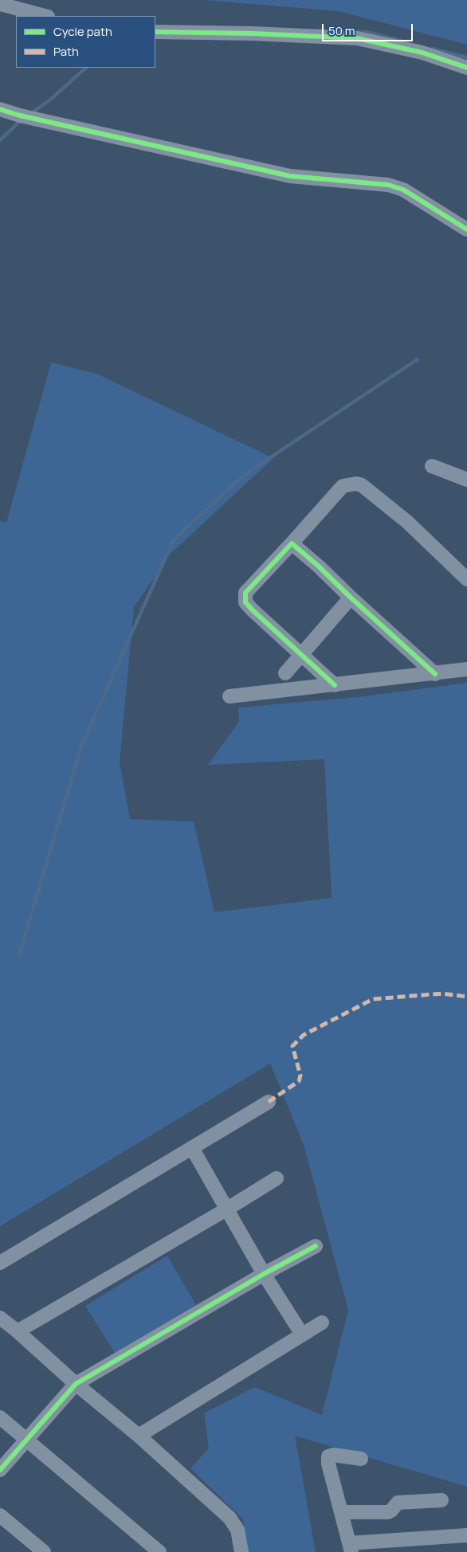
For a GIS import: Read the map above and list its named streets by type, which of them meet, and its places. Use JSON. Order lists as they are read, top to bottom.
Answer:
{
  "legend": ["Cycle path", "Path"],
  "scale_bar": "50 m"
}
